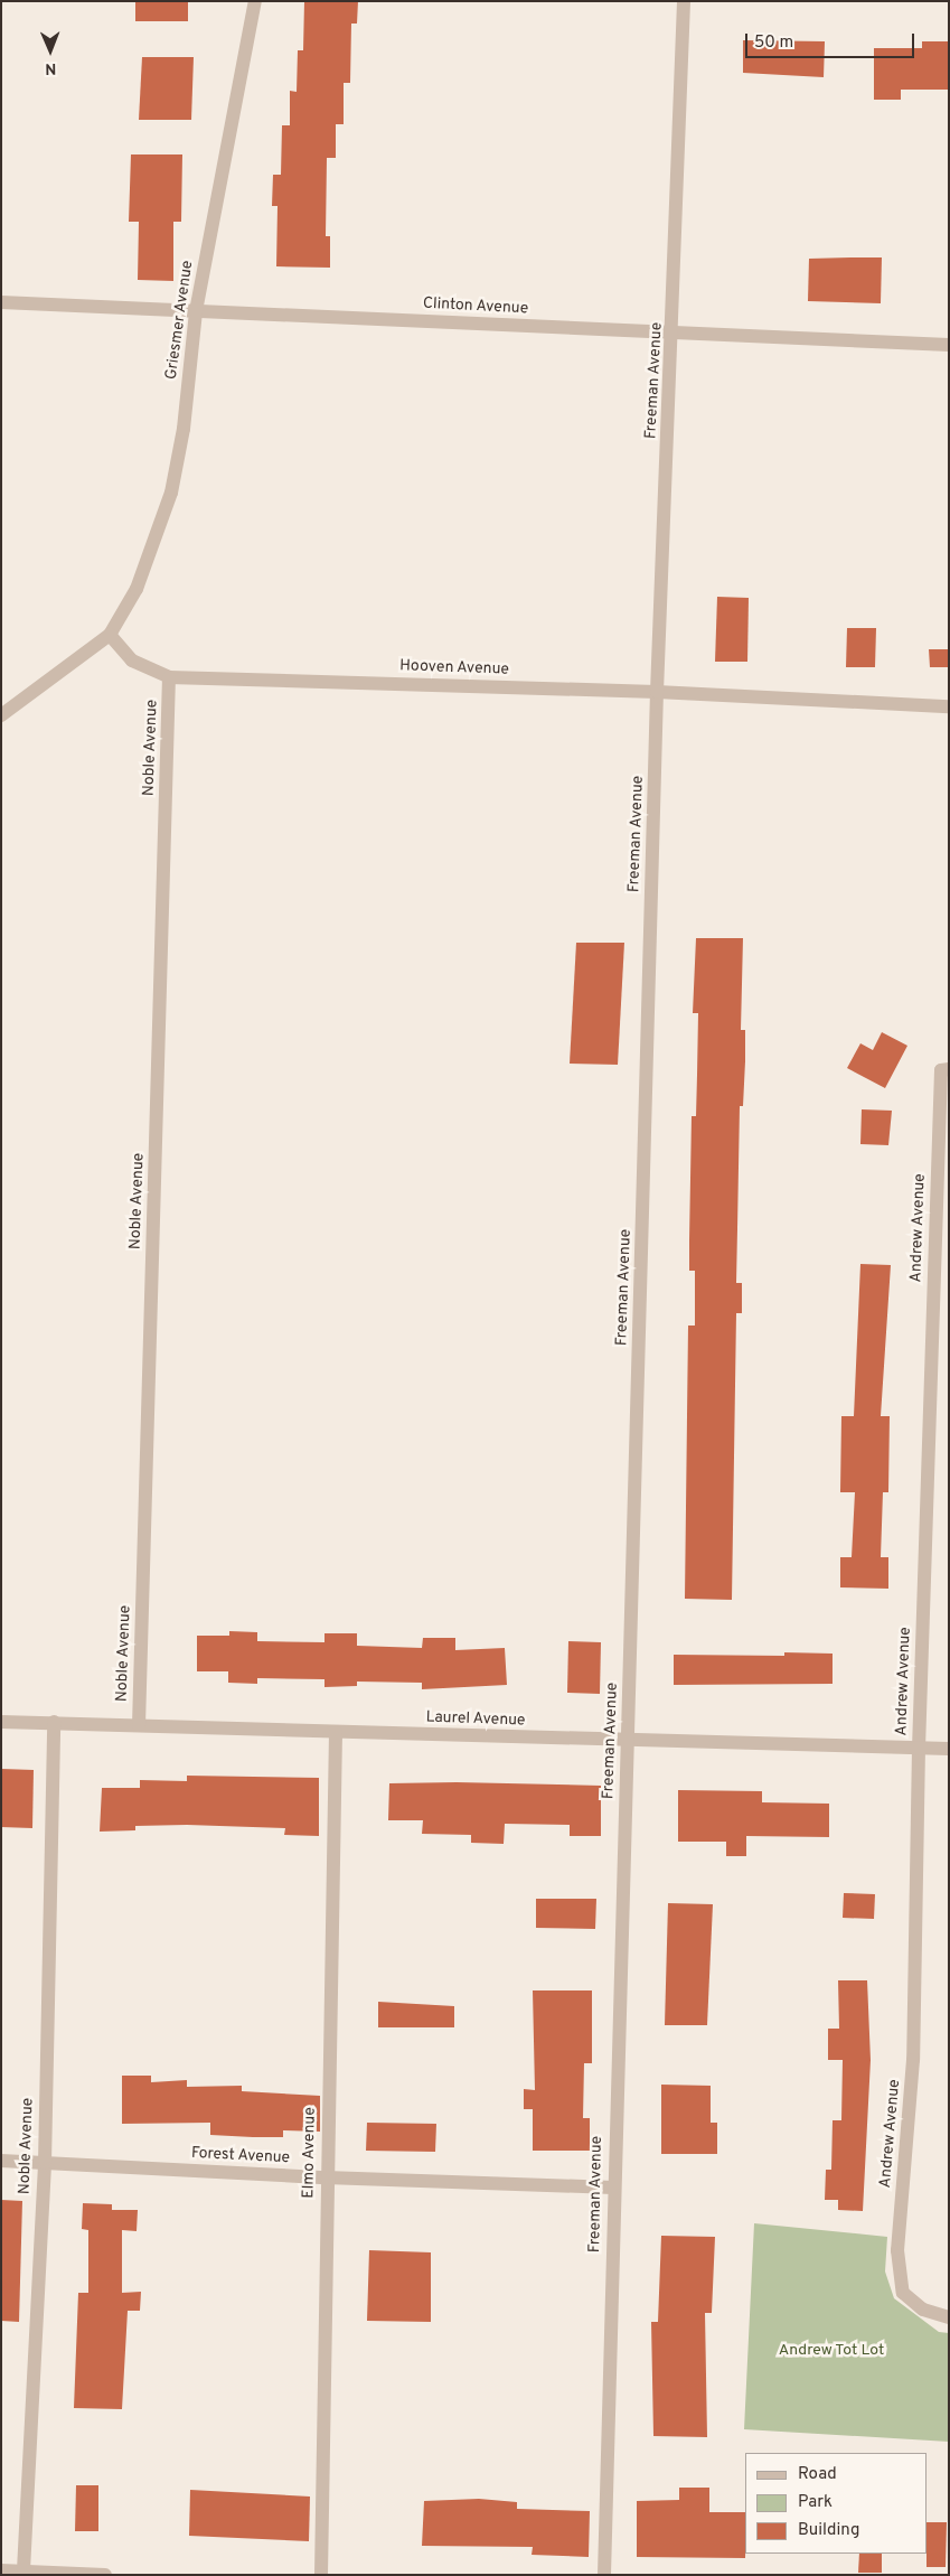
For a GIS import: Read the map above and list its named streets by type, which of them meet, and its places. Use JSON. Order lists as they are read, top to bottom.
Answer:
{
  "streets": {
    "street": [
      "Clinton Avenue",
      "Griesmer Avenue",
      "Freeman Avenue",
      "Hooven Avenue",
      "Noble Avenue",
      "Andrew Avenue",
      "Laurel Avenue",
      "Elmo Avenue",
      "Forest Avenue"
    ]
  },
  "crossings": [
    ["Clinton Avenue", "Griesmer Avenue"],
    ["Clinton Avenue", "Freeman Avenue"],
    ["Griesmer Avenue", "Hooven Avenue"],
    ["Freeman Avenue", "Hooven Avenue"],
    ["Freeman Avenue", "Laurel Avenue"],
    ["Freeman Avenue", "Forest Avenue"],
    ["Hooven Avenue", "Noble Avenue"],
    ["Noble Avenue", "Laurel Avenue"],
    ["Noble Avenue", "Forest Avenue"],
    ["Andrew Avenue", "Laurel Avenue"],
    ["Laurel Avenue", "Elmo Avenue"],
    ["Elmo Avenue", "Forest Avenue"]
  ],
  "parks": ["Andrew Tot Lot"],
  "legend": ["Road", "Park", "Building"],
  "scale_bar": "50 m",
  "north": "bottom"
}
